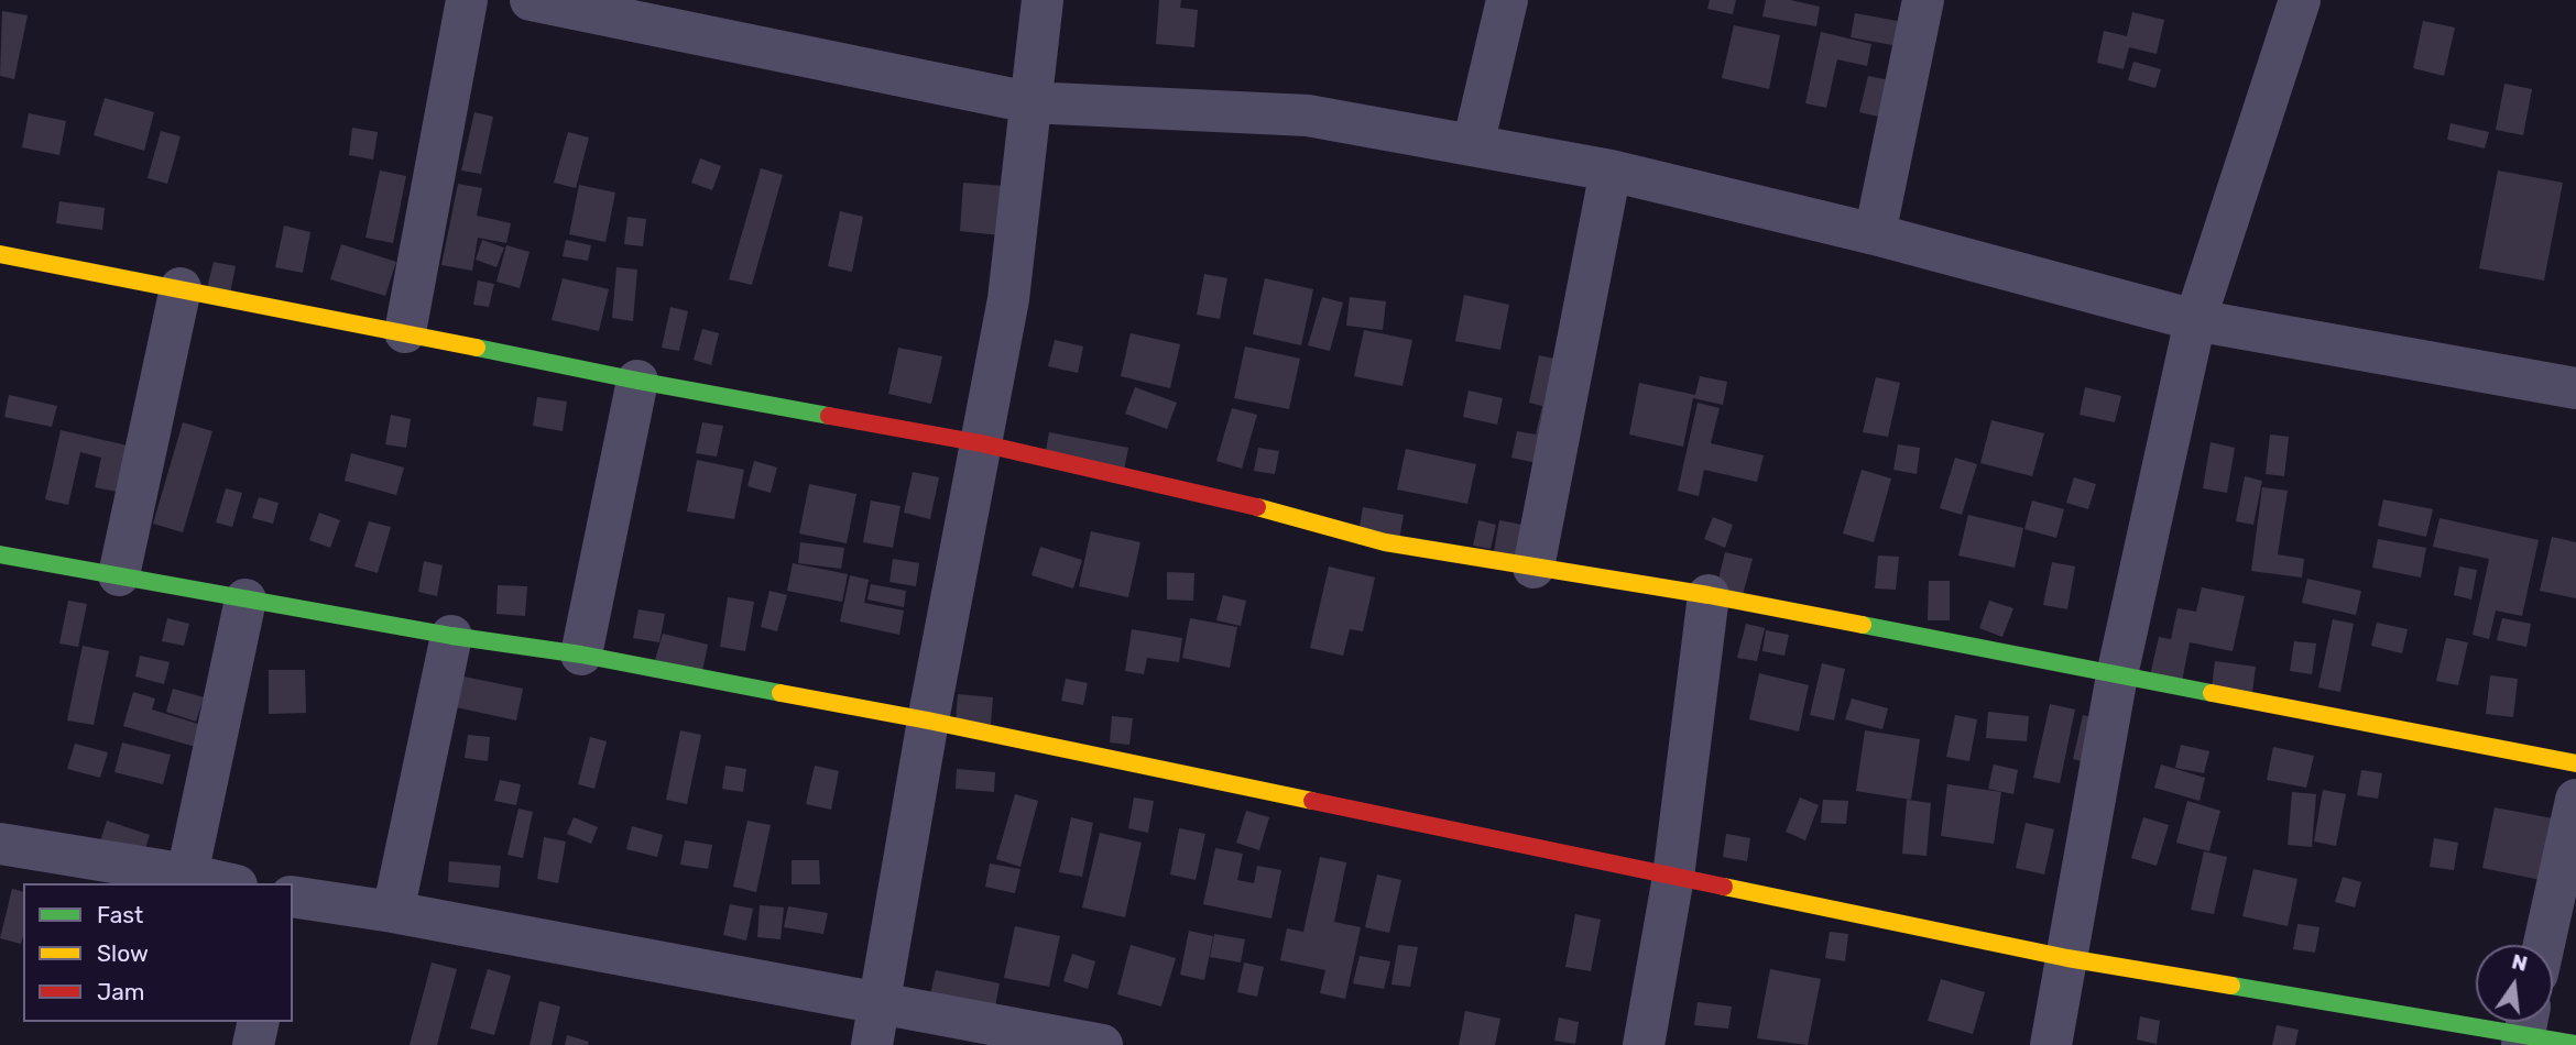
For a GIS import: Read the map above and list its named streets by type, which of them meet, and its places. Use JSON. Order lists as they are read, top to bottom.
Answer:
{
  "legend": ["Fast", "Slow", "Jam"],
  "north": "top"
}
